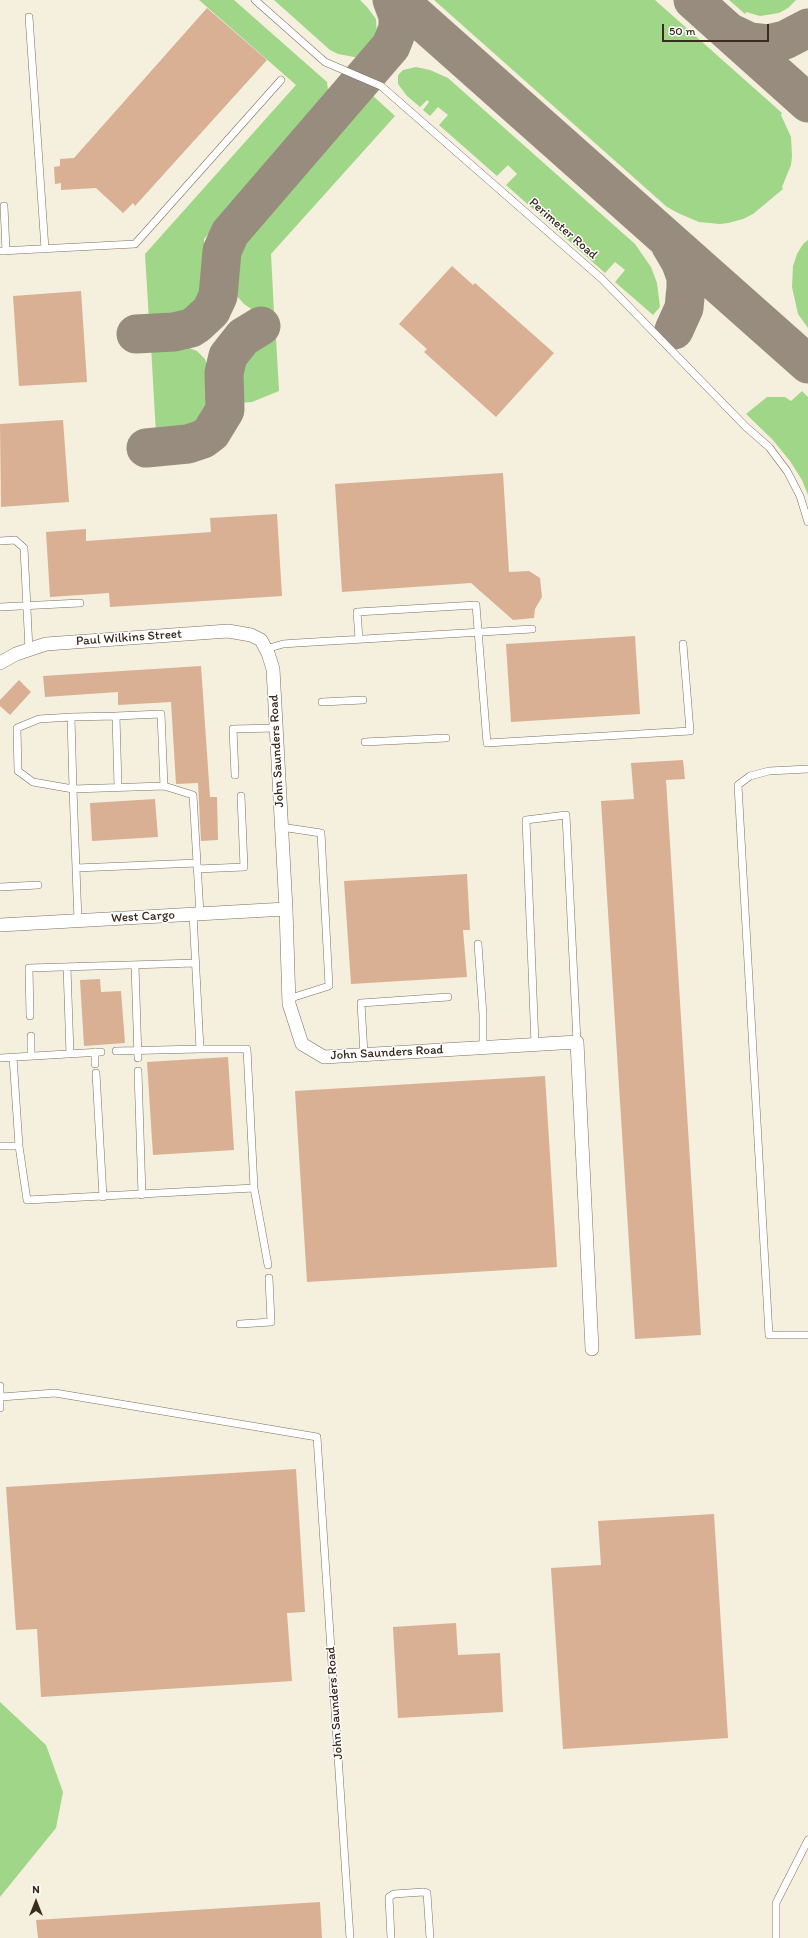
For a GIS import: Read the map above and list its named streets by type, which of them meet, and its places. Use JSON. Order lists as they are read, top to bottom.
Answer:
{
  "streets": {
    "street": ["Paul Wilkins Street", "John Saunders Road", "West Cargo"],
    "lane": ["Perimeter Road"]
  },
  "crossings": [
    ["Paul Wilkins Street", "John Saunders Road"],
    ["John Saunders Road", "West Cargo"]
  ],
  "scale_bar": "50 m",
  "north": "top"
}
